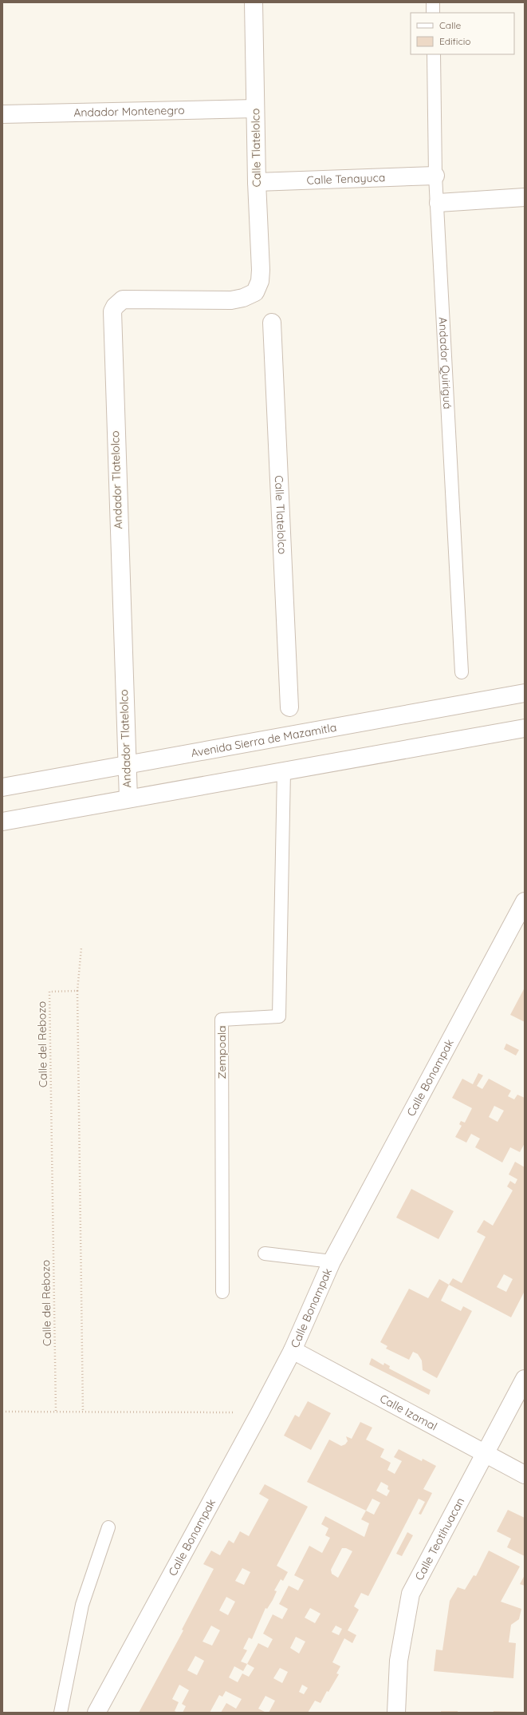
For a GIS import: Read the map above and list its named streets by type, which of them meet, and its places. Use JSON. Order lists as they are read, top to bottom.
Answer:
{
  "streets": {
    "street": [
      "Andador Montenegro",
      "Calle Tlatelolco",
      "Calle Tenayuca",
      "Andador Tlatelolco",
      "Avenida Sierra de Mazamitla",
      "Calle Bonampak",
      "Calle Izamal",
      "Calle Teotihuacan"
    ],
    "lane": ["Andador Quiriguá", "Zempoala"],
    "path": ["Calle del Rebozo"]
  },
  "crossings": [
    ["Andador Montenegro", "Calle Tlatelolco"],
    ["Calle Tlatelolco", "Calle Tenayuca"],
    ["Calle Tlatelolco", "Andador Tlatelolco"],
    ["Calle Tenayuca", "Andador Quiriguá"],
    ["Andador Tlatelolco", "Avenida Sierra de Mazamitla"],
    ["Calle Bonampak", "Calle Izamal"],
    ["Calle Izamal", "Calle Teotihuacan"]
  ],
  "legend": ["Calle", "Edificio"]
}
